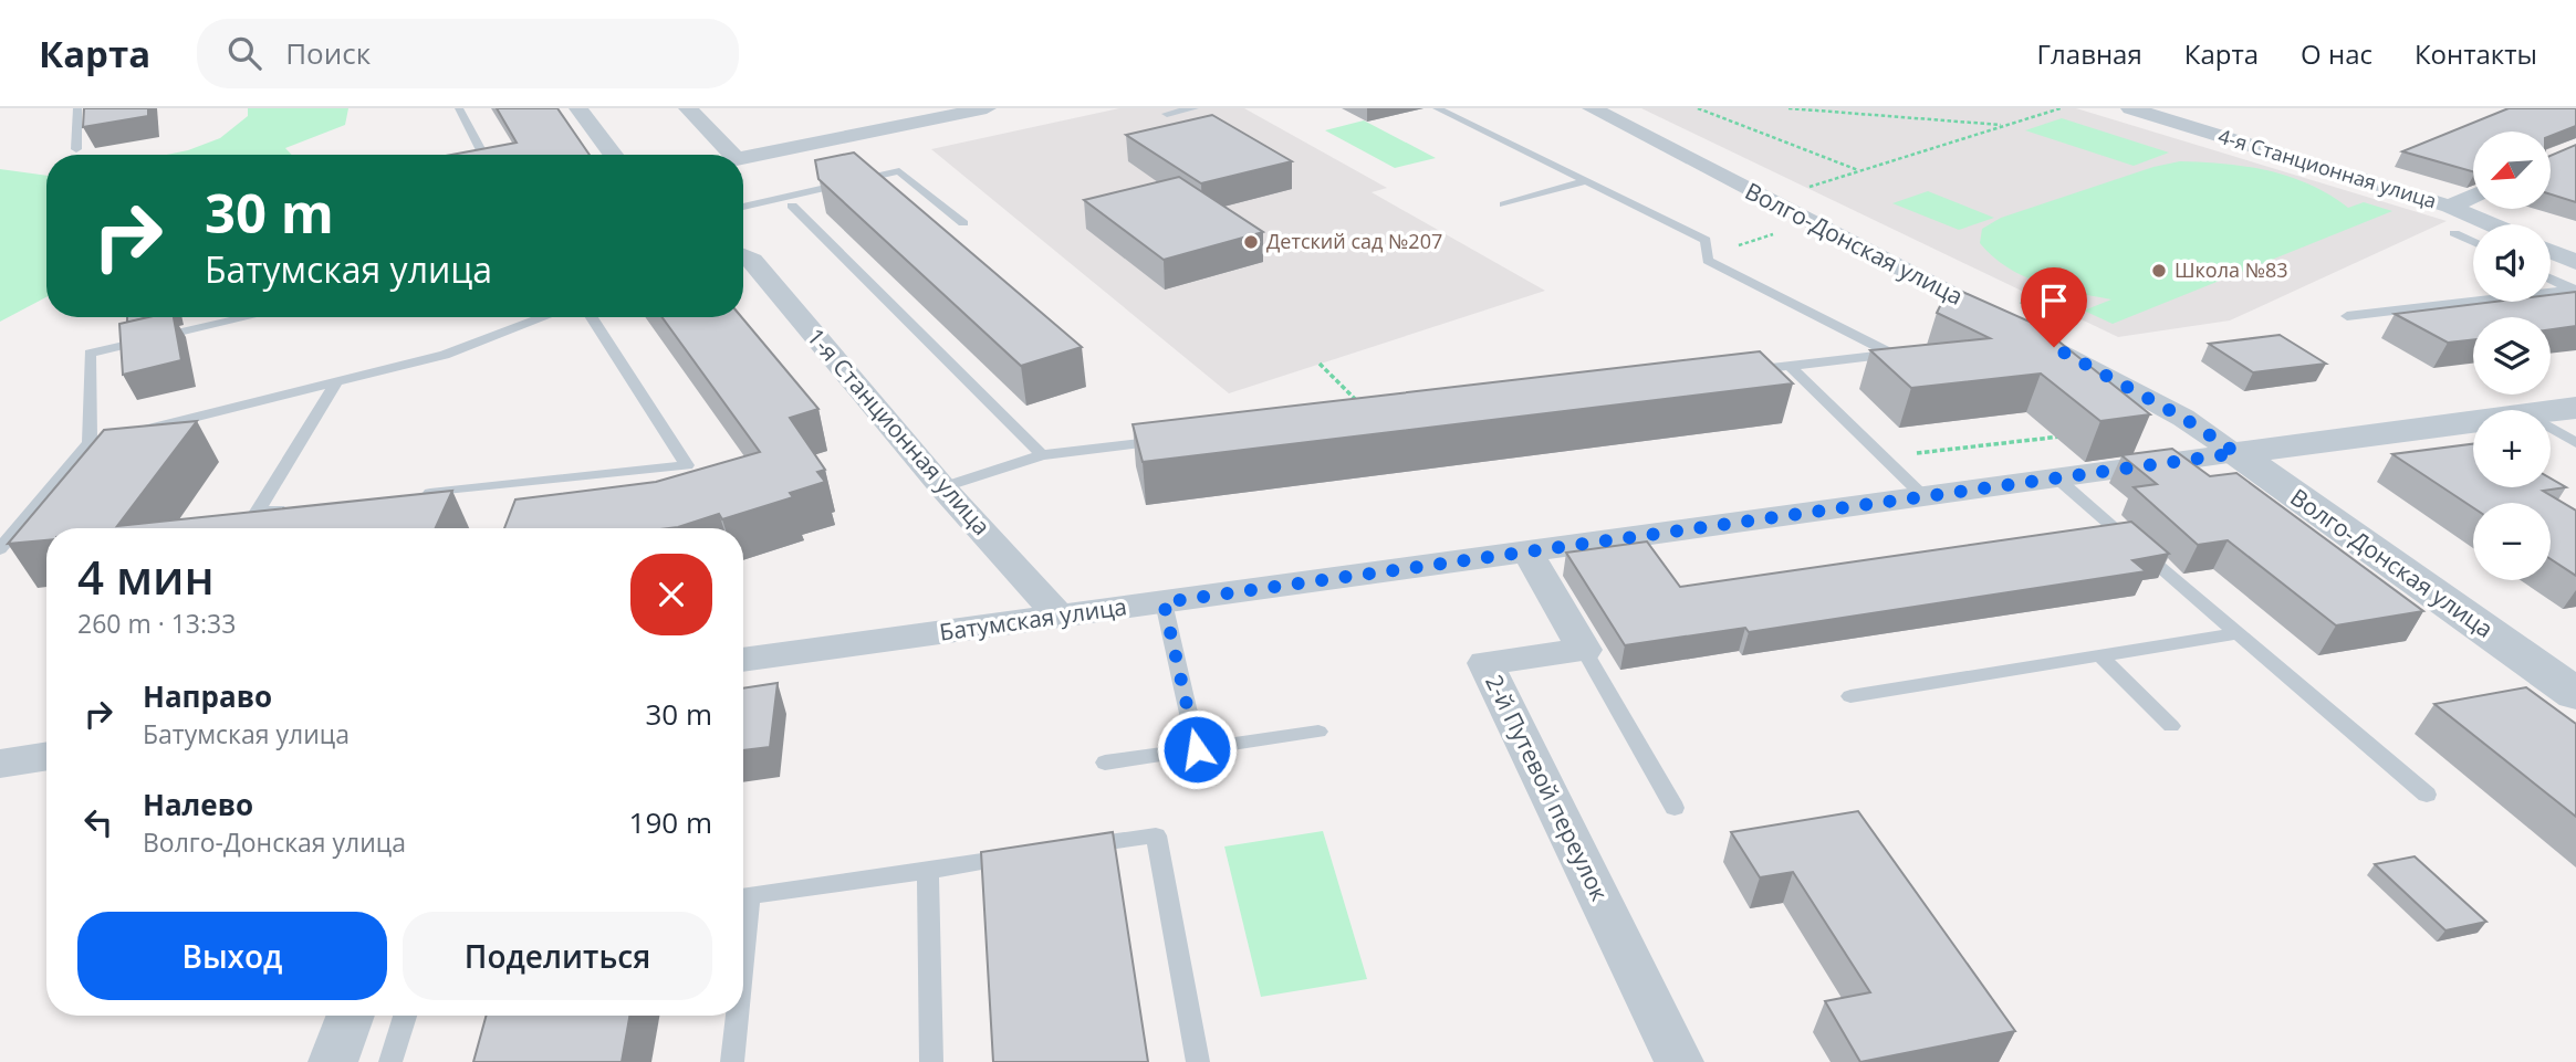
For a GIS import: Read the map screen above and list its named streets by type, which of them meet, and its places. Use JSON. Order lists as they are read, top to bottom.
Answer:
{
  "streets": {
    "street": [
      "4-я Станционная улица",
      "Волго-Донская улица",
      "1-я Станционная улица",
      "Батумская улица",
      "2-й Путевой переулок"
    ]
  },
  "crossings": [
    ["Волго-Донская улица", "Батумская улица"],
    ["1-я Станционная улица", "Батумская улица"]
  ],
  "places": ["Детский сад №207", "Школа №83"],
  "north": "bottom left",
  "page": {
    "header": "Карта",
    "search": "Поиск",
    "nav": [
      "Главная",
      "Карта",
      "О нас",
      "Контакты"
    ],
    "map_buttons": ["+", "−"],
    "turn": ["30 m", "Батумская улица"],
    "heading": ["4 мин", "260 m · 13:33"],
    "list": [
      {
        "name": "Направо",
        "note": "Батумская улица",
        "value": "30 m"
      },
      {
        "name": "Налево",
        "note": "Волго-Донская улица",
        "value": "190 m"
      }
    ],
    "buttons": ["Выход", "Поделиться"]
  }
}
